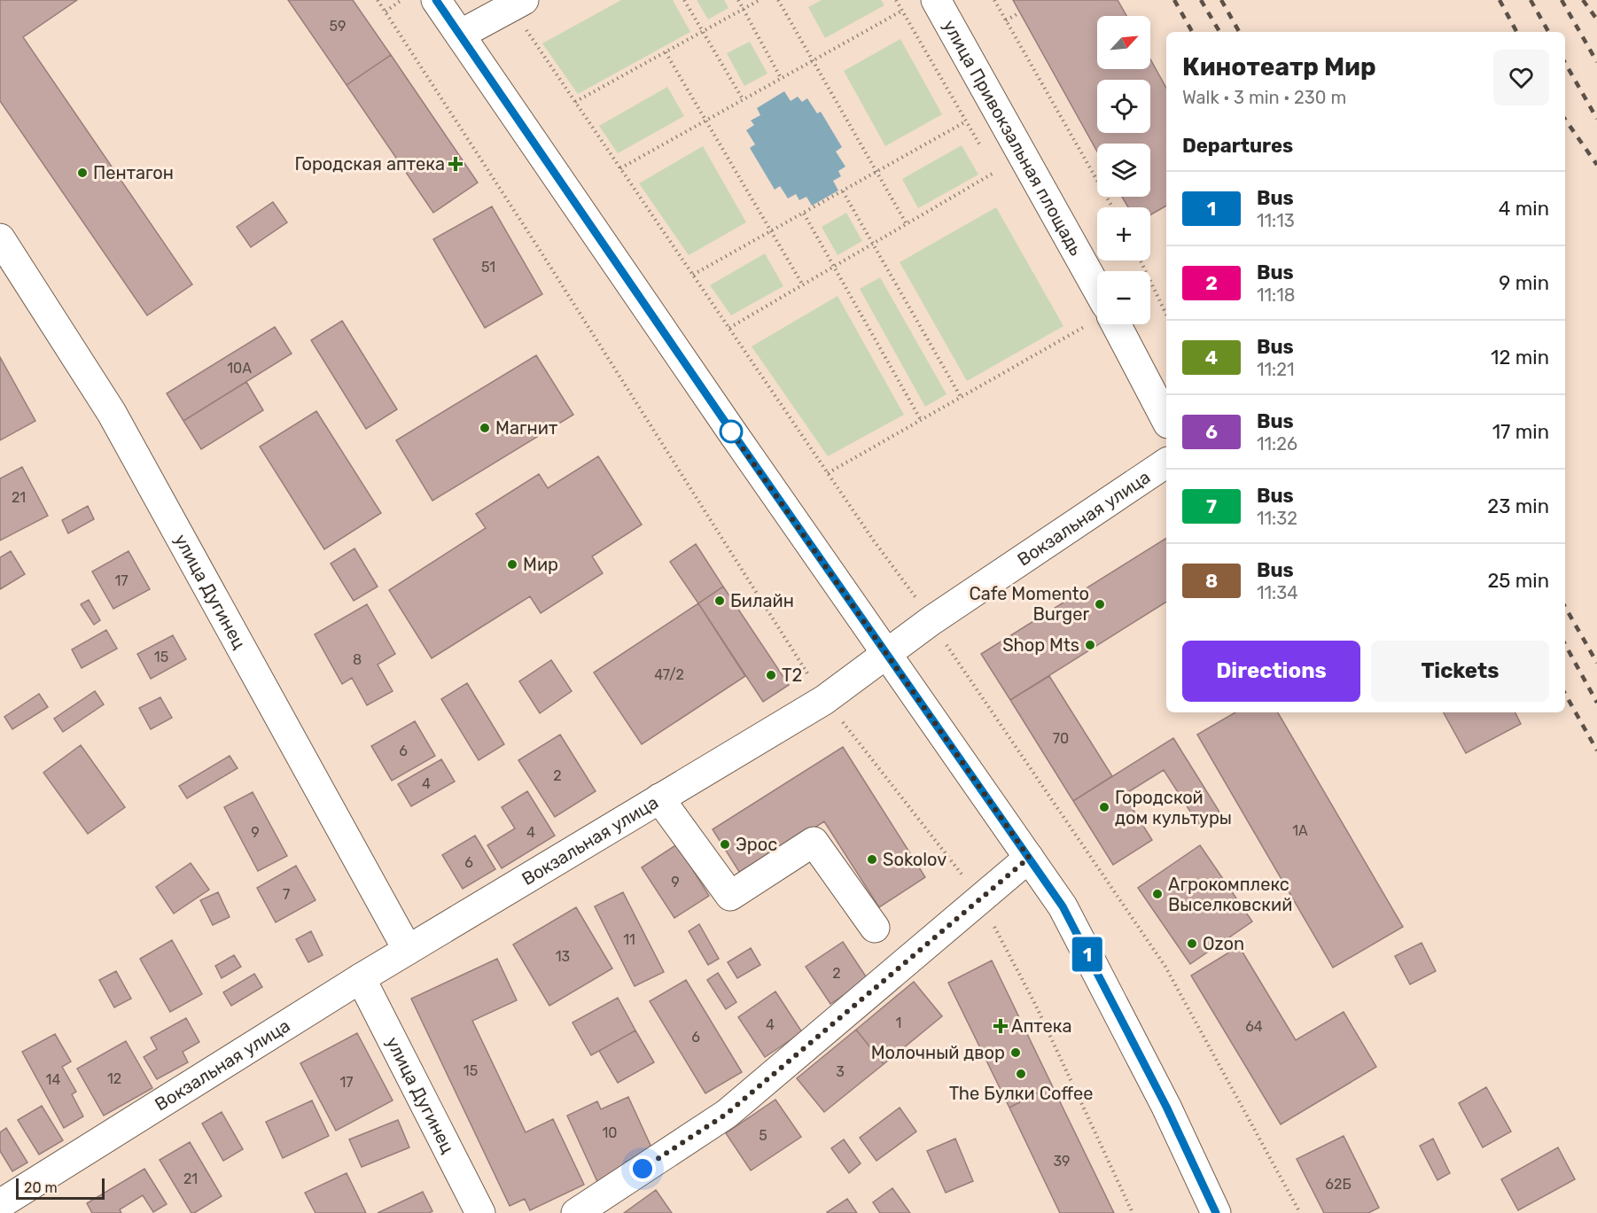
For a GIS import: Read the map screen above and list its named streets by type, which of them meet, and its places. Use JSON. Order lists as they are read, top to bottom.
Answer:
{
  "streets": {
    "street": ["улица Привокзальная площадь", "Вокзальная улица", "улица Дугинец"]
  },
  "crossings": [
    ["Вокзальная улица", "улица Дугинец"]
  ],
  "places": {
    "health": ["Городская аптека", "Аптека"],
    "other": [
      "Пентагон",
      "Магнит",
      "Мир",
      "Билайн",
      "Cafe Momento Burger",
      "Shop Mts",
      "T2",
      "Городской дом культуры",
      "Эрос",
      "Sokolov",
      "Агрокомплекс Выселковский",
      "Ozon",
      "Молочный двор",
      "The Булки Coffee"
    ]
  },
  "lines": ["bus line 1"],
  "house_numbers": [
    "59",
    "51",
    "10А",
    "21",
    "17",
    "15",
    "8",
    "47/2",
    "70",
    "6",
    "2",
    "4",
    "1А",
    "9",
    "4",
    "6",
    "9",
    "7",
    "11",
    "13",
    "2",
    "1",
    "4",
    "64",
    "6",
    "15",
    "3",
    "12",
    "14",
    "17",
    "10",
    "5",
    "39",
    "21",
    "62Б"
  ],
  "scale_bar": "20 m",
  "north": "top right",
  "page": {
    "on_map": "1",
    "map_buttons": ["+", "−"],
    "heading": [
      ["Кинотеатр Мир", "Walk · 3 min · 230 m"],
      "Departures"
    ],
    "list": [
      {
        "mark": "1",
        "name": "Bus",
        "note": "11:13",
        "value": "4 min"
      },
      {
        "mark": "2",
        "name": "Bus",
        "note": "11:18",
        "value": "9 min"
      },
      {
        "mark": "4",
        "name": "Bus",
        "note": "11:21",
        "value": "12 min"
      },
      {
        "mark": "6",
        "name": "Bus",
        "note": "11:26",
        "value": "17 min"
      },
      {
        "mark": "7",
        "name": "Bus",
        "note": "11:32",
        "value": "23 min"
      },
      {
        "mark": "8",
        "name": "Bus",
        "note": "11:34",
        "value": "25 min"
      }
    ],
    "buttons": ["Directions", "Tickets"],
    "scale": "20 m"
  }
}
